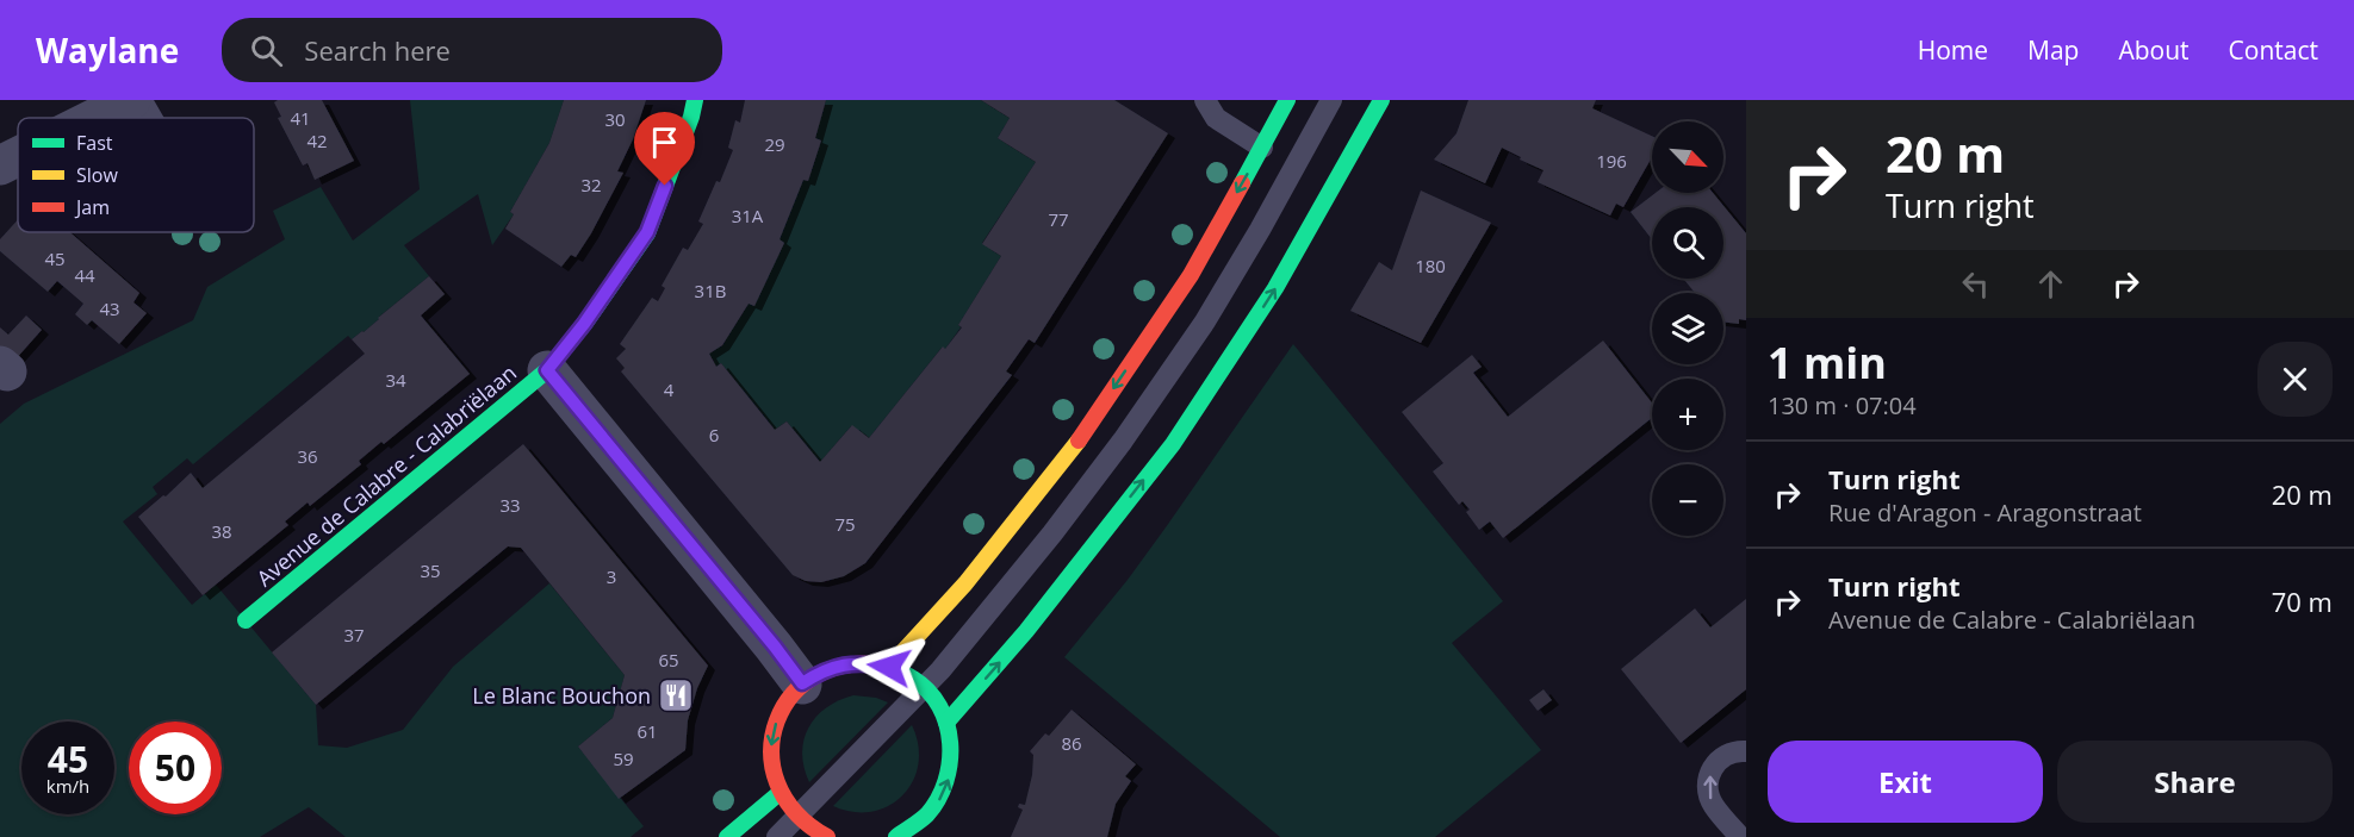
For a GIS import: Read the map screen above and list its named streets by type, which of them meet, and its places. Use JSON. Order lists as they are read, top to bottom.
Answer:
{
  "streets": {
    "main road": ["Avenue de Calabre - Calabriëlaan"]
  },
  "places": {
    "restaurant": ["Le Blanc Bouchon"]
  },
  "house_numbers": [
    "41",
    "30",
    "42",
    "29",
    "196",
    "32",
    "31A",
    "77",
    "45",
    "180",
    "44",
    "31B",
    "43",
    "34",
    "4",
    "6",
    "36",
    "33",
    "75",
    "38",
    "35",
    "3",
    "37",
    "65",
    "61",
    "86",
    "59"
  ],
  "legend": ["Fast", "Slow", "Jam"],
  "north": "bottom right",
  "page": {
    "header": "Waylane",
    "search": "Search here",
    "nav": [
      "Home",
      "Map",
      "About",
      "Contact"
    ],
    "turn": ["20 m", "Turn right"],
    "map_buttons": ["+", "−"],
    "heading": ["1 min", "130 m · 07:04"],
    "list": [
      {
        "name": "Turn right",
        "note": "Rue d'Aragon - Aragonstraat",
        "value": "20 m"
      },
      {
        "name": "Turn right",
        "note": "Avenue de Calabre - Calabriëlaan",
        "value": "70 m"
      }
    ],
    "speed": "45 km/h",
    "limit": "50",
    "buttons": ["Exit", "Share"]
  }
}
